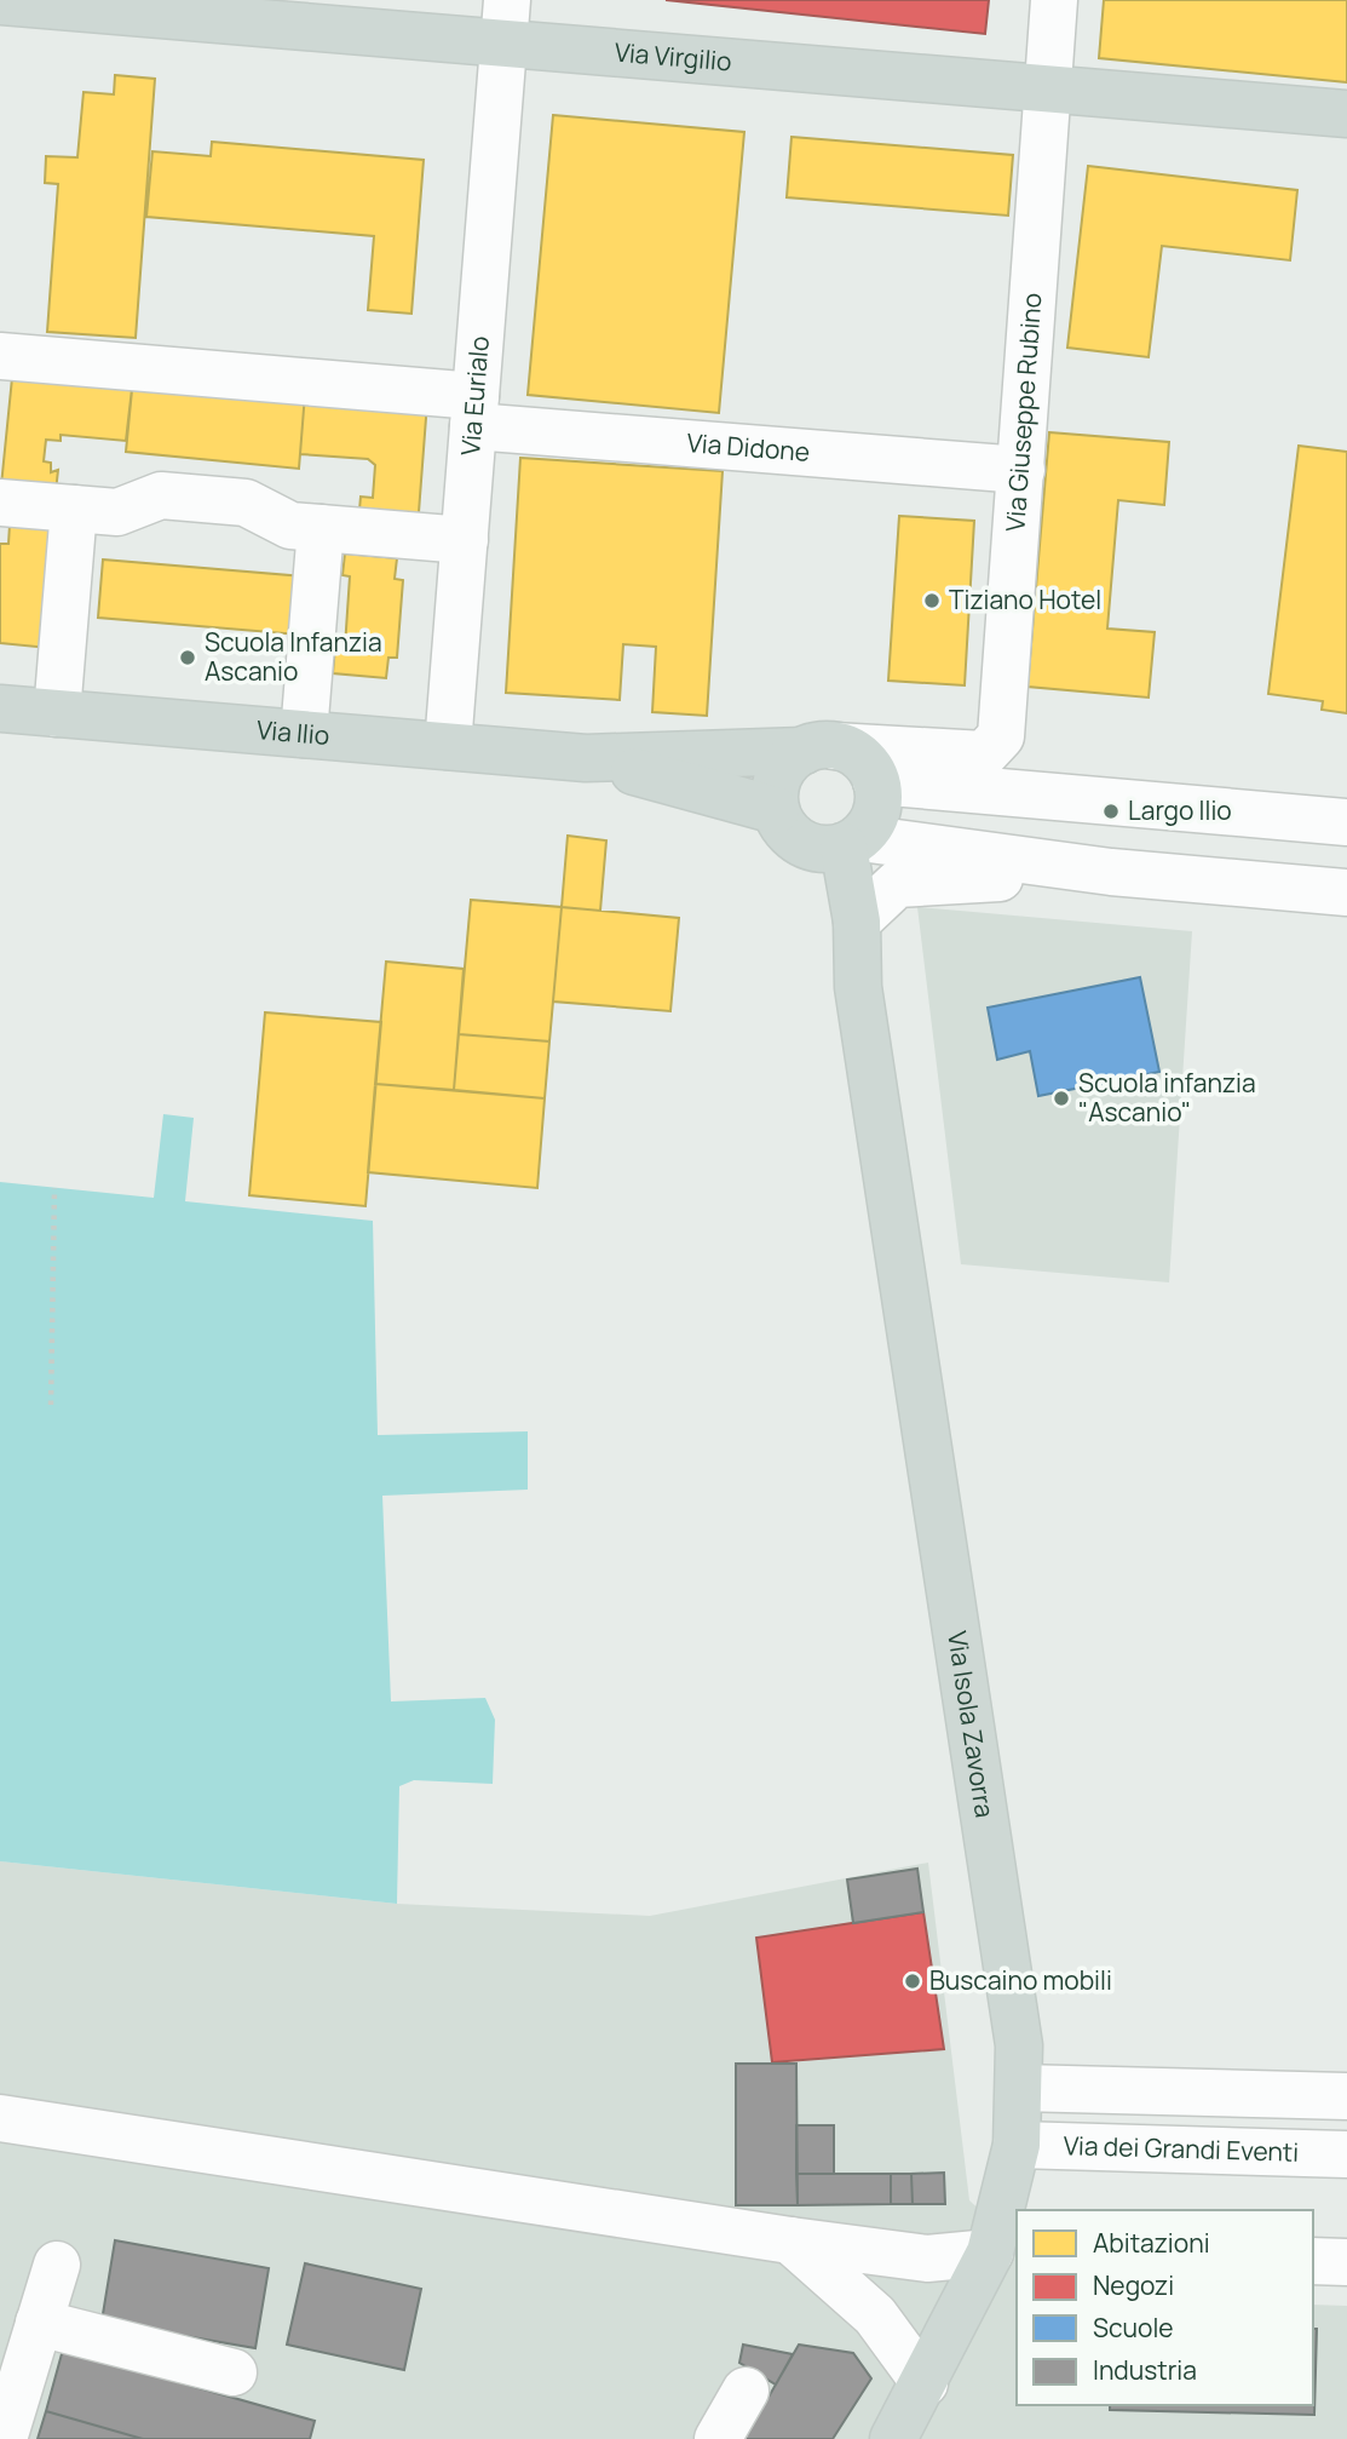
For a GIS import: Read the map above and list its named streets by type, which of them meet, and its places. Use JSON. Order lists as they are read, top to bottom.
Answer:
{
  "streets": {
    "main road": ["Via Virgilio", "Via Ilio", "Via Isola Zavorra"],
    "street": [
      "Via Eurialo",
      "Via Giuseppe Rubino",
      "Via Didone",
      "Via dei Grandi Eventi"
    ]
  },
  "crossings": [
    ["Via Virgilio", "Via Eurialo"],
    ["Via Virgilio", "Via Giuseppe Rubino"],
    ["Via Eurialo", "Via Didone"],
    ["Via Eurialo", "Via Ilio"],
    ["Via Giuseppe Rubino", "Via Didone"],
    ["Via Giuseppe Rubino", "Via Ilio"],
    ["Via Giuseppe Rubino", "Via Isola Zavorra"],
    ["Via Ilio", "Via Isola Zavorra"],
    ["Via Isola Zavorra", "Via dei Grandi Eventi"]
  ],
  "places": [
    "Tiziano Hotel",
    "Scuola Infanzia Ascanio",
    "Largo Ilio",
    "Scuola infanzia \"Ascanio\"",
    "Buscaino mobili"
  ],
  "legend": [
    "Abitazioni",
    "Negozi",
    "Scuole",
    "Industria"
  ]
}
